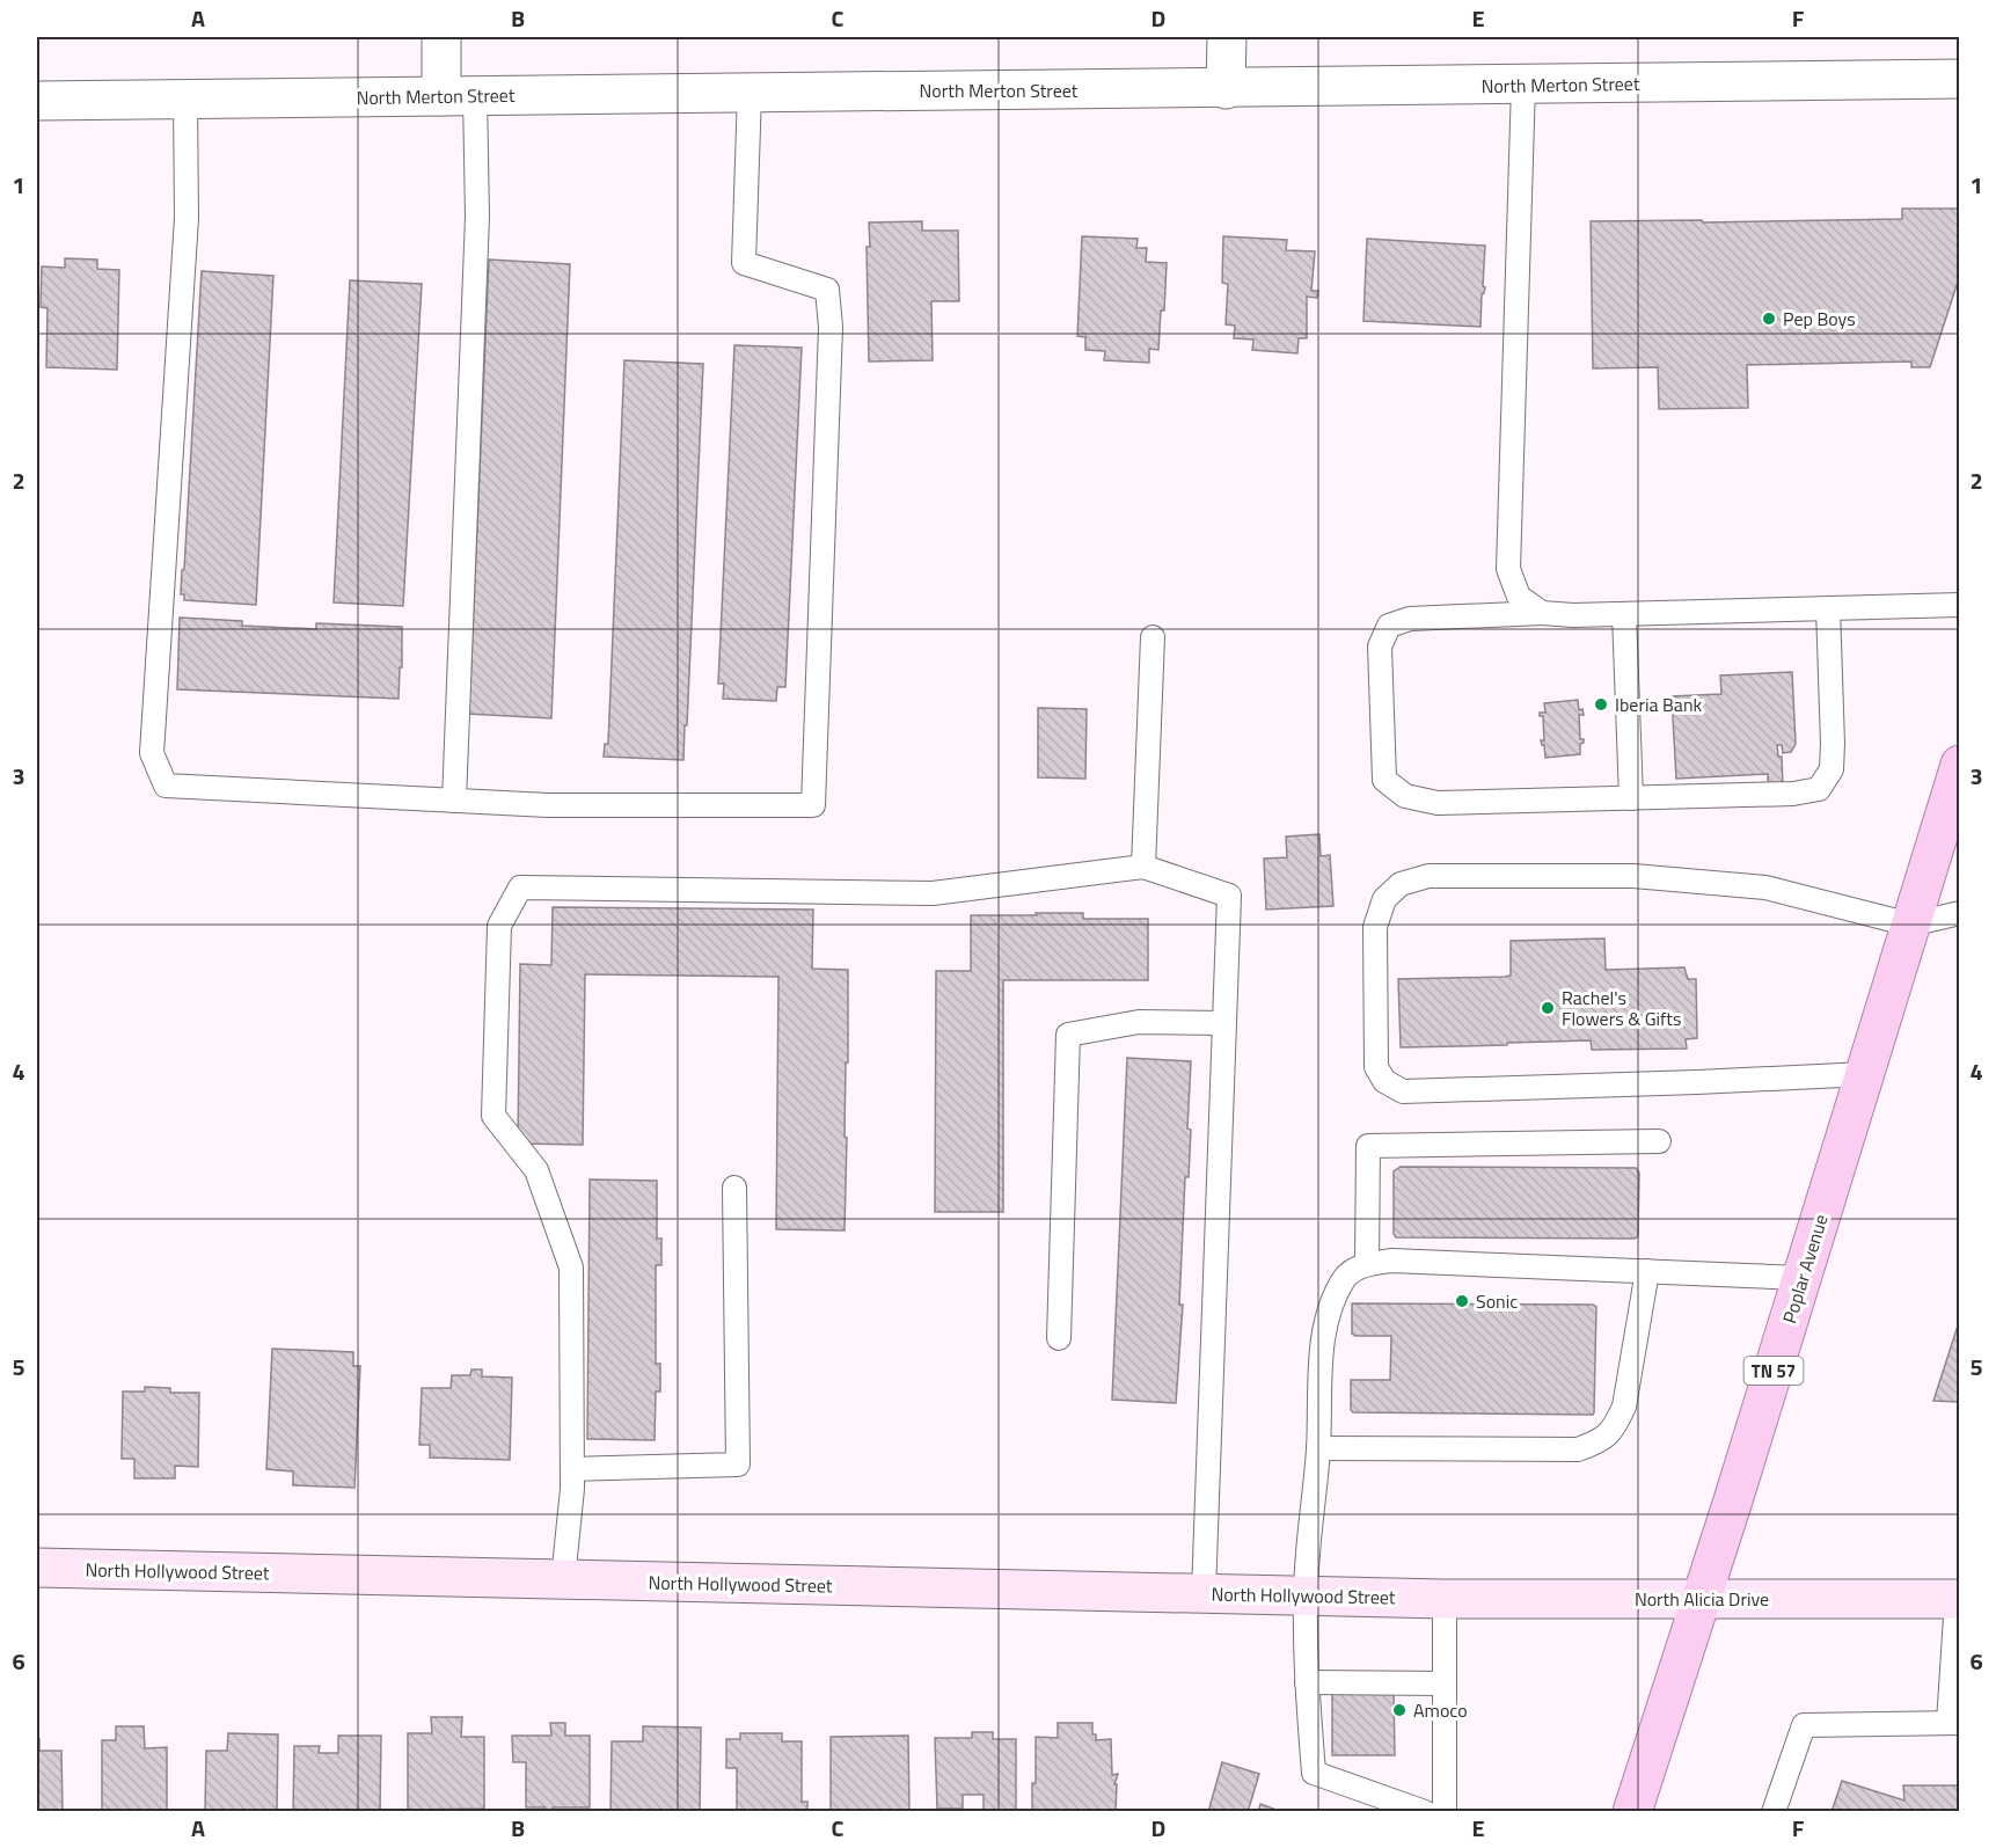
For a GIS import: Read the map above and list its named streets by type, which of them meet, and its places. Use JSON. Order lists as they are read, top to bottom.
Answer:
{
  "streets": {
    "main road": [
      "Poplar Avenue",
      "TN 57",
      "North Hollywood Street",
      "North Alicia Drive"
    ],
    "street": ["North Merton Street"]
  },
  "crossings": [
    ["Poplar Avenue", "North Alicia Drive"],
    ["North Hollywood Street", "North Alicia Drive"]
  ],
  "places": [
    "Pep Boys",
    "Iberia Bank",
    "Rachel's Flowers & Gifts",
    "Sonic",
    "Amoco"
  ],
  "grid": {
    "columns": [
      "A",
      "B",
      "C",
      "D",
      "E",
      "F"
    ],
    "rows": [
      "1",
      "2",
      "3",
      "4",
      "5",
      "6"
    ]
  }
}
